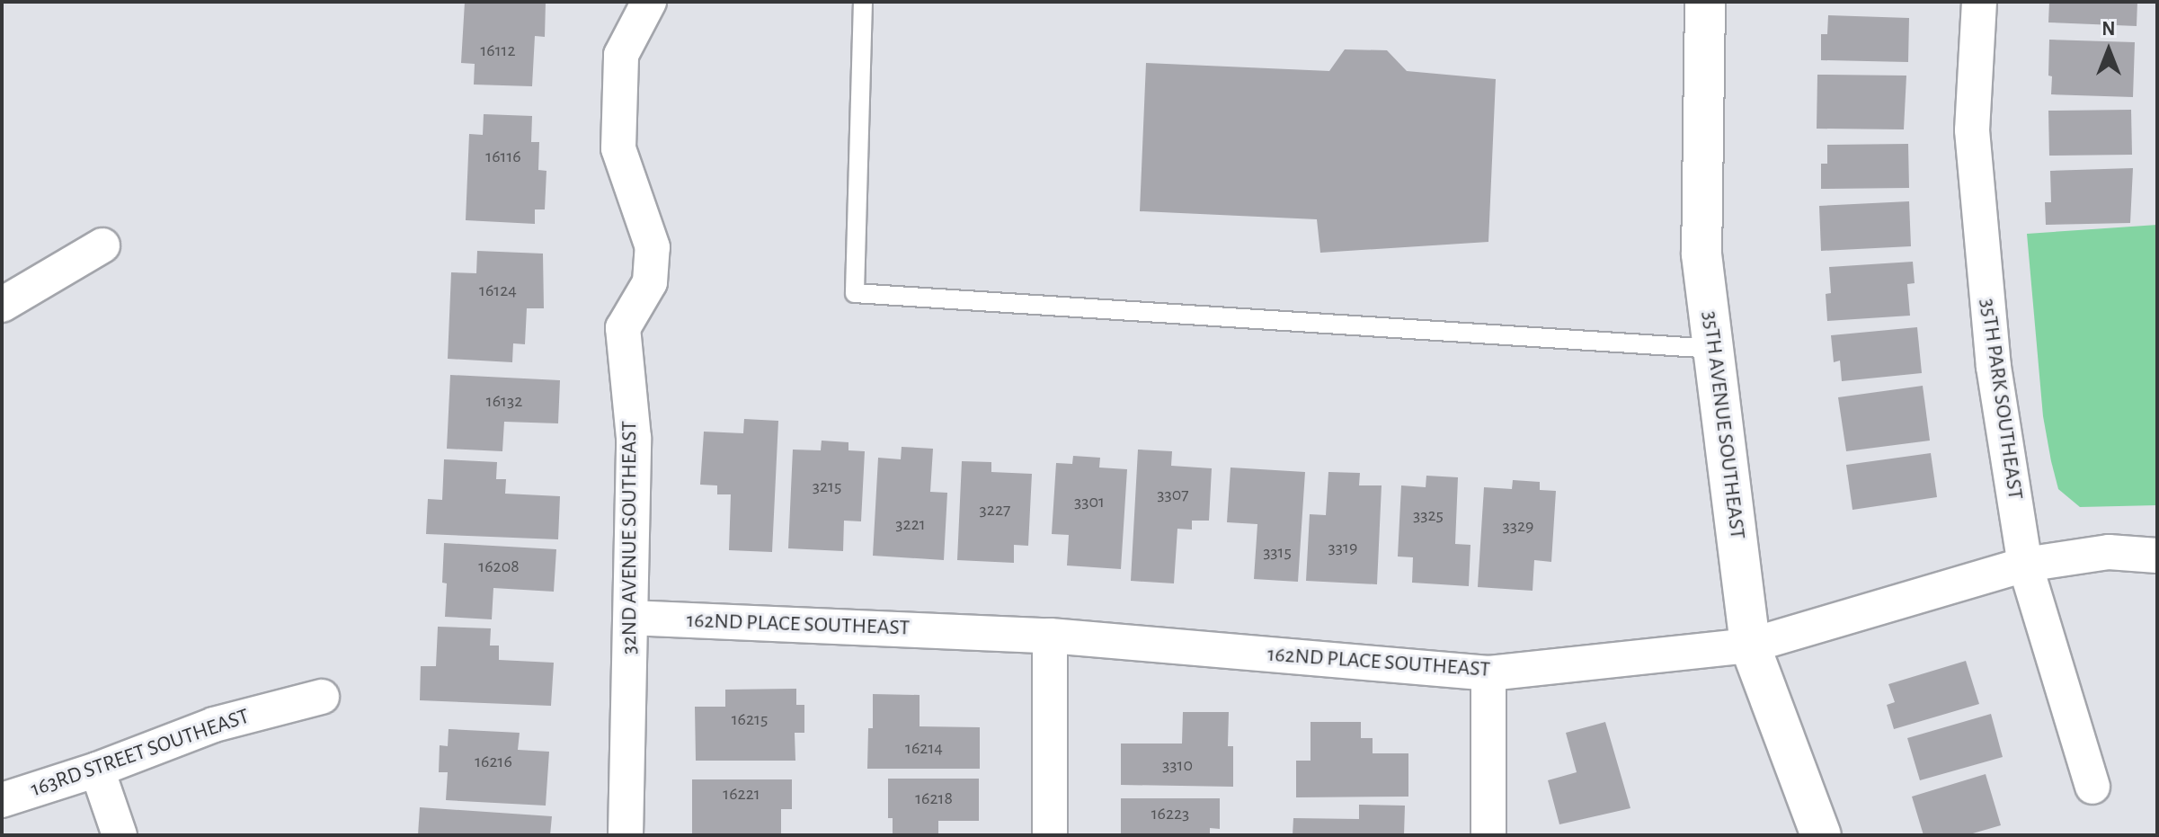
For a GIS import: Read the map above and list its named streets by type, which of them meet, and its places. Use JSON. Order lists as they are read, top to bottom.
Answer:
{
  "streets": {
    "street": [
      "35TH PARK SOUTHEAST",
      "35TH AVENUE SOUTHEAST",
      "32ND AVENUE SOUTHEAST",
      "162ND PLACE SOUTHEAST",
      "163RD STREET SOUTHEAST"
    ]
  },
  "crossings": [
    ["35TH PARK SOUTHEAST", "162ND PLACE SOUTHEAST"],
    ["35TH AVENUE SOUTHEAST", "162ND PLACE SOUTHEAST"],
    ["32ND AVENUE SOUTHEAST", "162ND PLACE SOUTHEAST"]
  ],
  "house_numbers": [
    "16112",
    "16116",
    "16124",
    "16132",
    "3215",
    "3307",
    "3301",
    "3227",
    "3325",
    "3221",
    "3329",
    "3319",
    "3315",
    "16208",
    "16215",
    "16214",
    "16216",
    "3310",
    "16221",
    "16218",
    "16223"
  ],
  "north": "top"
}
